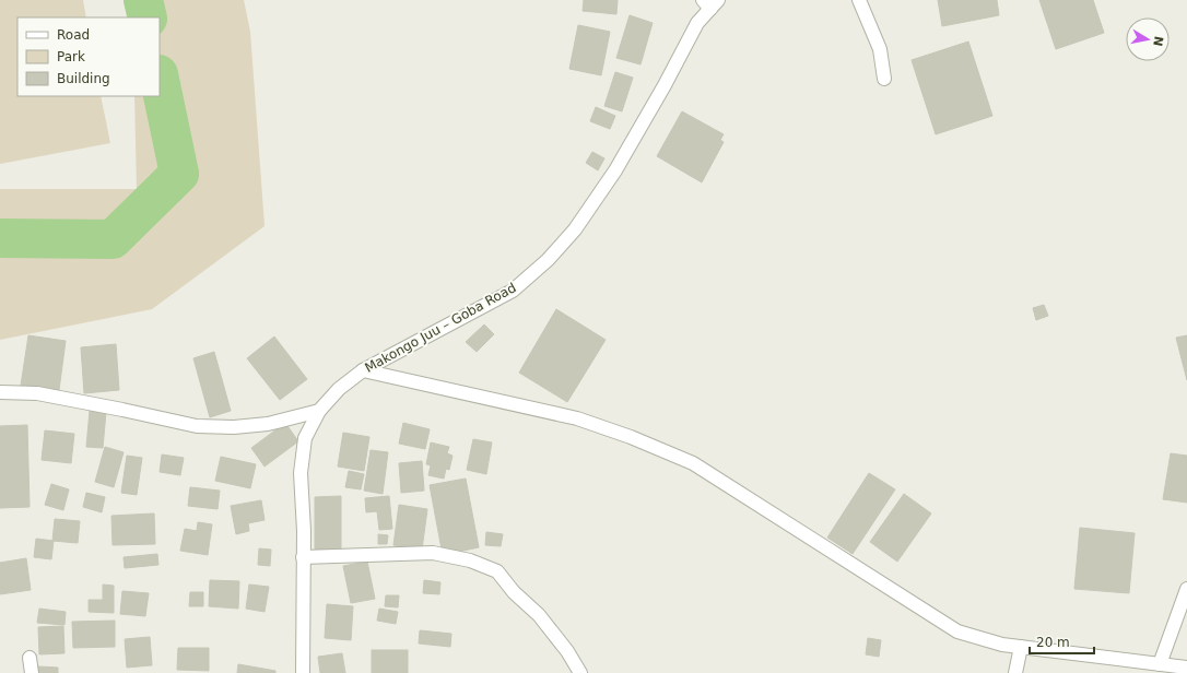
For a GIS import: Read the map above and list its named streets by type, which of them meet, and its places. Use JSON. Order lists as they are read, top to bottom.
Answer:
{
  "streets": {
    "street": ["Makongo Juu – Goba Road"]
  },
  "legend": ["Road", "Park", "Building"],
  "scale_bar": "20 m",
  "north": "right"
}
